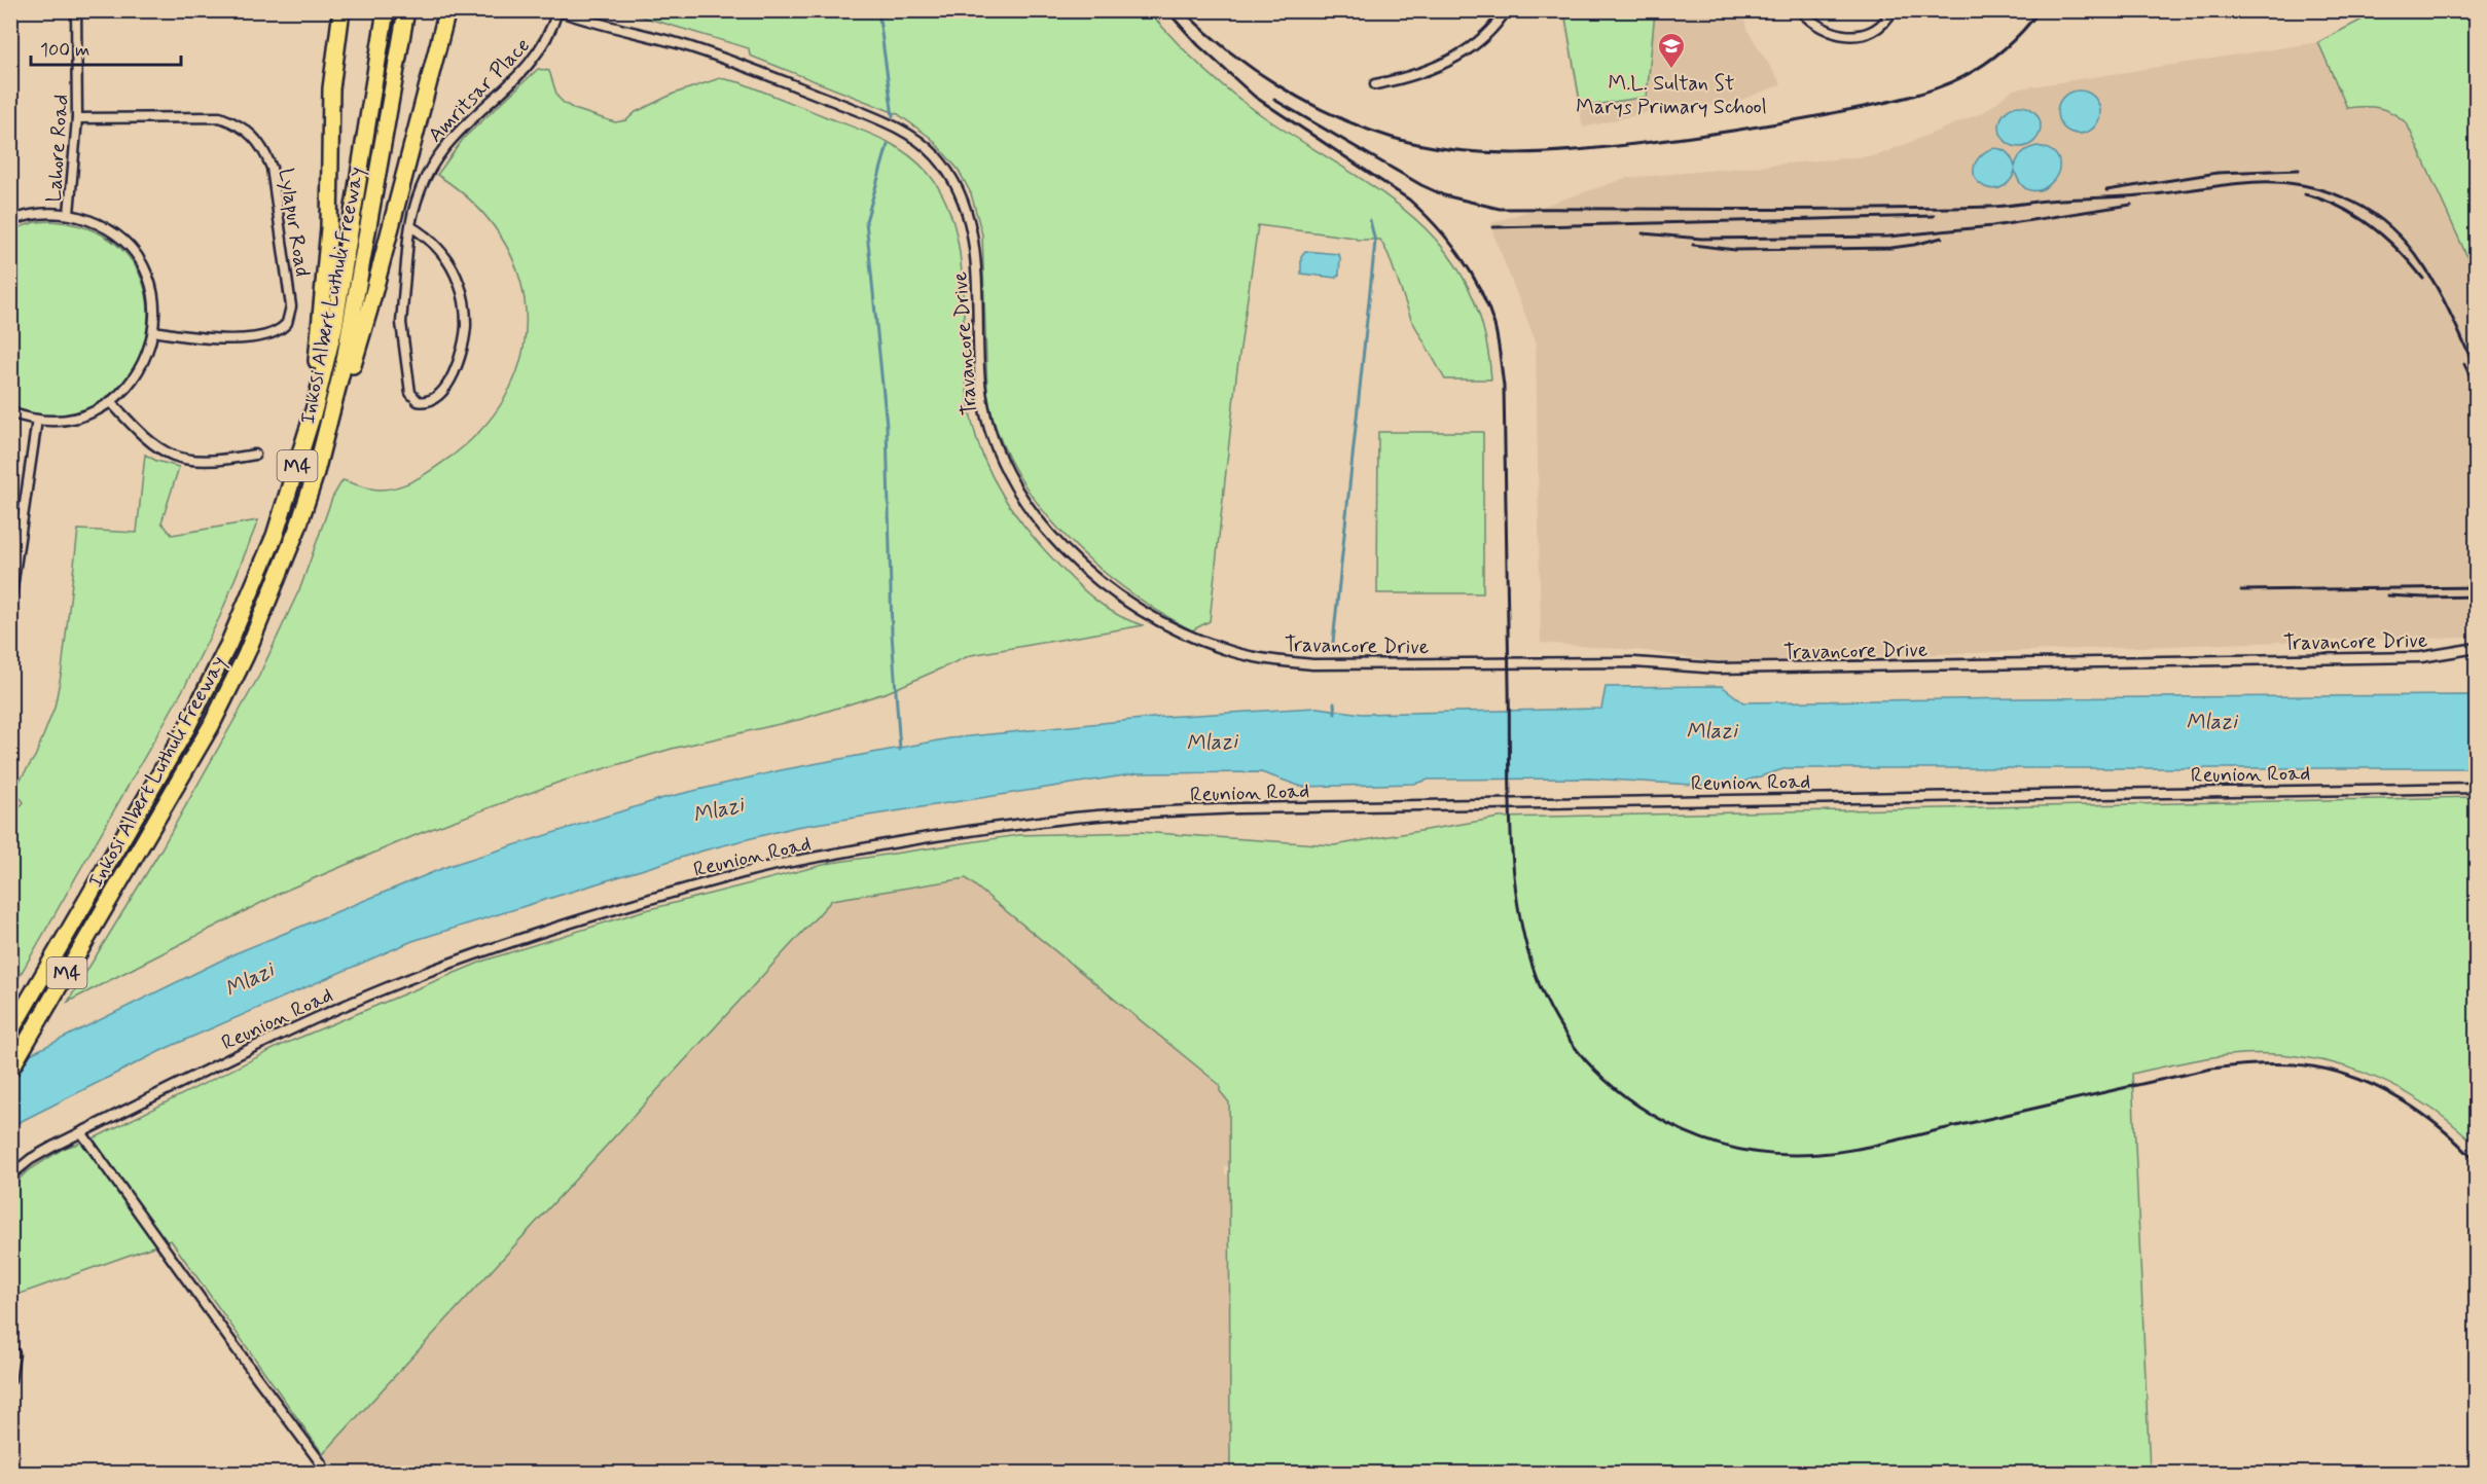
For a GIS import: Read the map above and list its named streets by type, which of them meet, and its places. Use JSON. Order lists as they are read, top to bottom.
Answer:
{
  "streets": {
    "highway": ["Inkosi Albert Luthuli Freeway", "M4"],
    "street": [
      "Amritsar Place",
      "Lahore Road",
      "Lylapur Road",
      "Travancore Drive",
      "Reunion Road"
    ]
  },
  "crossings": [
    ["Amritsar Place", "Travancore Drive"],
    ["Lahore Road", "Lylapur Road"]
  ],
  "water": ["Mlazi"],
  "places": {
    "school or university": ["M.L. Sultan St Marys Primary School"]
  },
  "scale_bar": "100 m"
}
